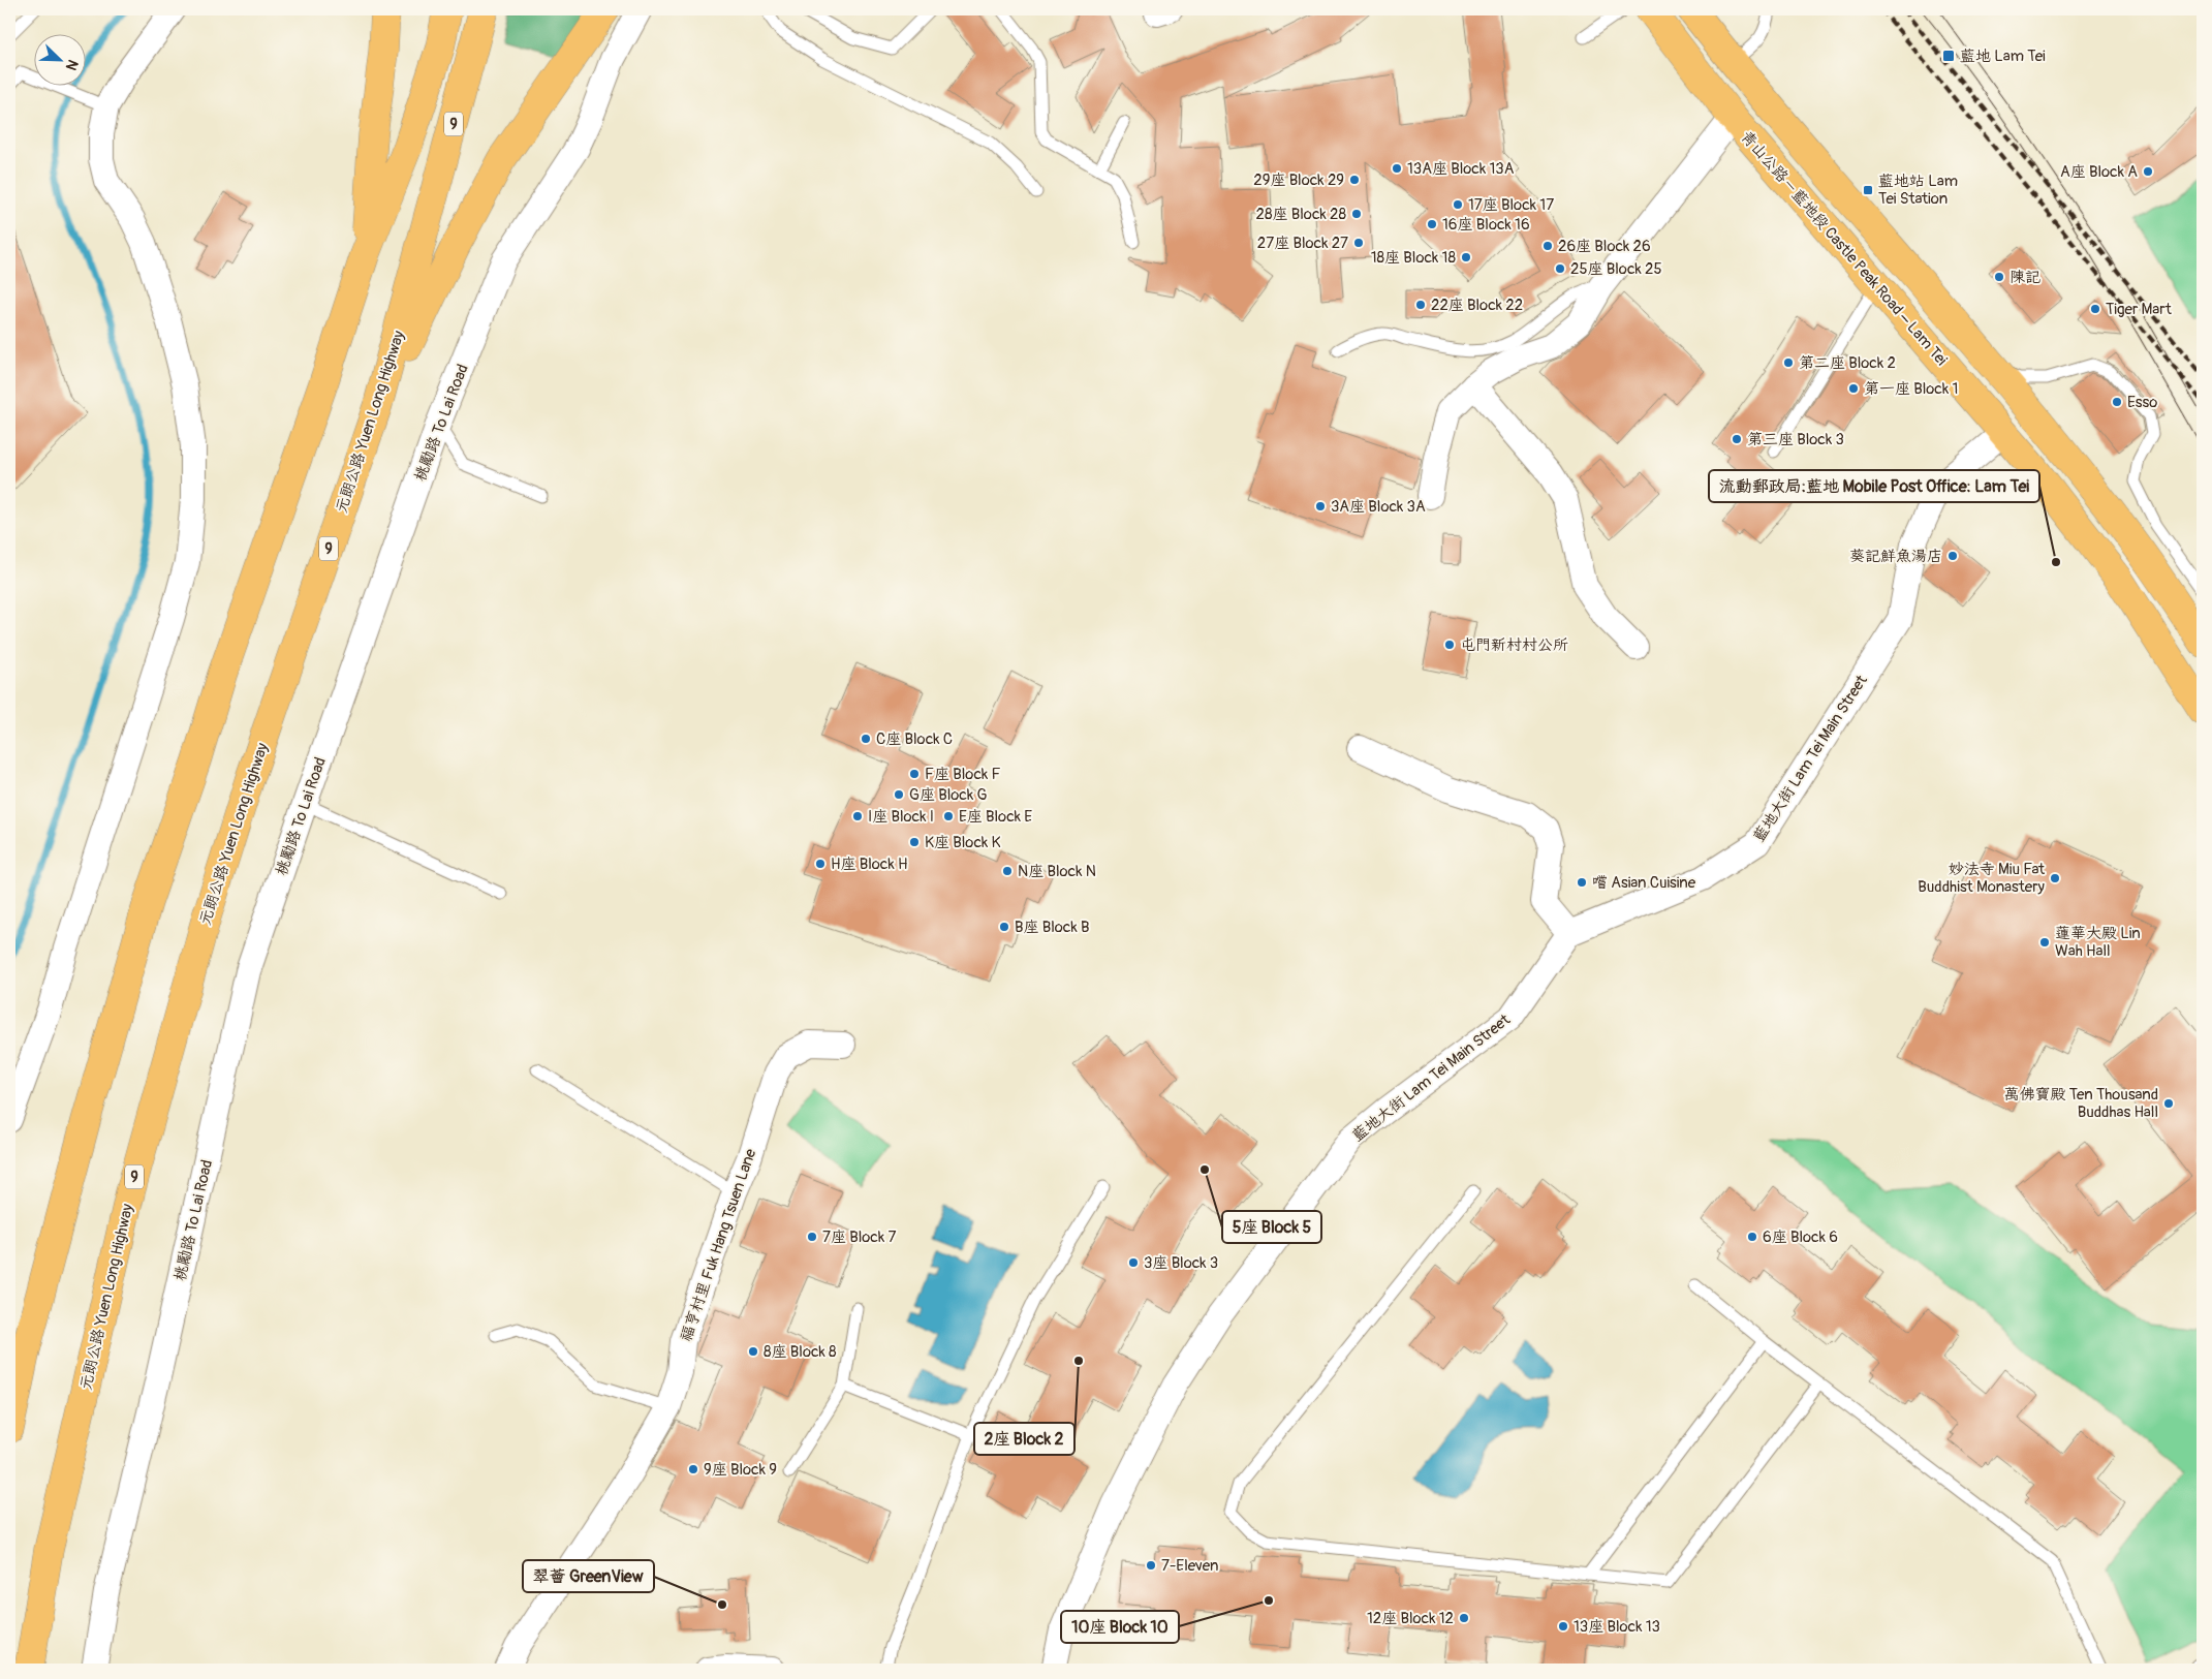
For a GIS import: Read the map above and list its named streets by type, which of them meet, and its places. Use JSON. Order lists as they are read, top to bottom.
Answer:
{
  "streets": {
    "main road": ["9", "青山公路－藍地段 Castle Peak Road – Lam Tei", "元朗公路 Yuen Long Highway"],
    "street": ["桃勵路 To Lai Road", "藍地大街 Lam Tei Main Street", "福亨村里 Fuk Hang Tsuen Lane"]
  },
  "crossings": [
    ["青山公路－藍地段 Castle Peak Road – Lam Tei", "藍地大街 Lam Tei Main Street"]
  ],
  "places": {
    "transit": ["藍地 Lam Tei", "藍地站 Lam Tei Station"],
    "other": [
      "13A座 Block 13A",
      "A座 Block A",
      "29座 Block 29",
      "17座 Block 17",
      "28座 Block 28",
      "16座 Block 16",
      "27座 Block 27",
      "26座 Block 26",
      "18座 Block 18",
      "25座 Block 25",
      "陳記",
      "22座 Block 22",
      "Tiger Mart",
      "第二座 Block 2",
      "第一座 Block 1",
      "Esso",
      "第三座 Block 3",
      "3A座 Block 3A",
      "葵記鮮魚湯店",
      "流動郵政局:藍地 Mobile Post Office: Lam Tei",
      "屯門新村村公所",
      "C座 Block C",
      "F座 Block F",
      "G座 Block G",
      "I座 Block I",
      "E座 Block E",
      "K座 Block K",
      "H座 Block H",
      "N座 Block N",
      "妙法寺 Miu Fat Buddhist Monastery",
      "嚐 Asian Cuisine",
      "B座 Block B",
      "蓮華大殿 Lin Wah Hall",
      "萬佛寶殿 Ten Thousand Buddhas Hall",
      "5座 Block 5",
      "7座 Block 7",
      "6座 Block 6",
      "3座 Block 3",
      "8座 Block 8",
      "2座 Block 2",
      "9座 Block 9",
      "7-Eleven",
      "10座 Block 10",
      "翠薈 GreenView",
      "12座 Block 12",
      "13座 Block 13"
    ]
  },
  "north": "bottom right"
}
